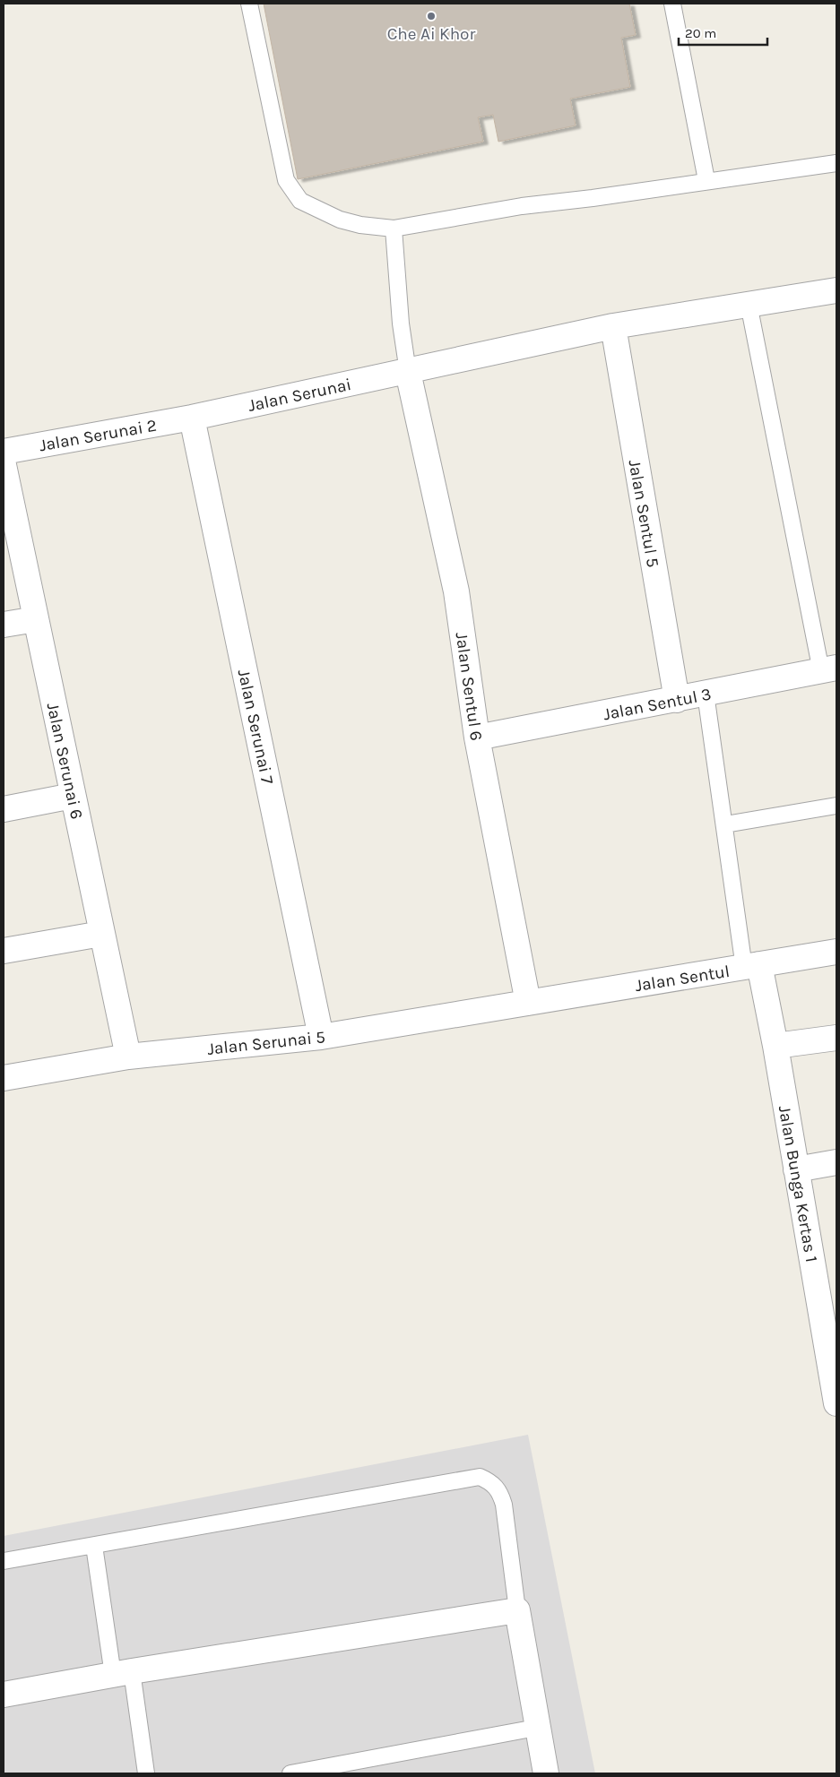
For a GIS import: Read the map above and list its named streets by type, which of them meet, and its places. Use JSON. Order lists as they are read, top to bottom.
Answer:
{
  "streets": {
    "street": [
      "Jalan Serunai",
      "Jalan Serunai 2",
      "Jalan Sentul 5",
      "Jalan Sentul 6",
      "Jalan Sentul 3",
      "Jalan Serunai 7",
      "Jalan Serunai 6",
      "Jalan Sentul",
      "Jalan Serunai 5",
      "Jalan Bunga Kertas 1"
    ]
  },
  "crossings": [
    ["Jalan Serunai", "Jalan Serunai 2"],
    ["Jalan Serunai", "Jalan Sentul 5"],
    ["Jalan Serunai", "Jalan Sentul 6"],
    ["Jalan Serunai", "Jalan Serunai 7"],
    ["Jalan Serunai 2", "Jalan Serunai 7"],
    ["Jalan Sentul 5", "Jalan Sentul 3"],
    ["Jalan Sentul 6", "Jalan Sentul 3"],
    ["Jalan Sentul 6", "Jalan Sentul"],
    ["Jalan Sentul 6", "Jalan Serunai 5"],
    ["Jalan Serunai 7", "Jalan Serunai 5"],
    ["Jalan Serunai 6", "Jalan Serunai 5"],
    ["Jalan Sentul", "Jalan Serunai 5"],
    ["Jalan Sentul", "Jalan Bunga Kertas 1"]
  ],
  "places": ["Che Ai Khor"],
  "scale_bar": "20 m"
}
